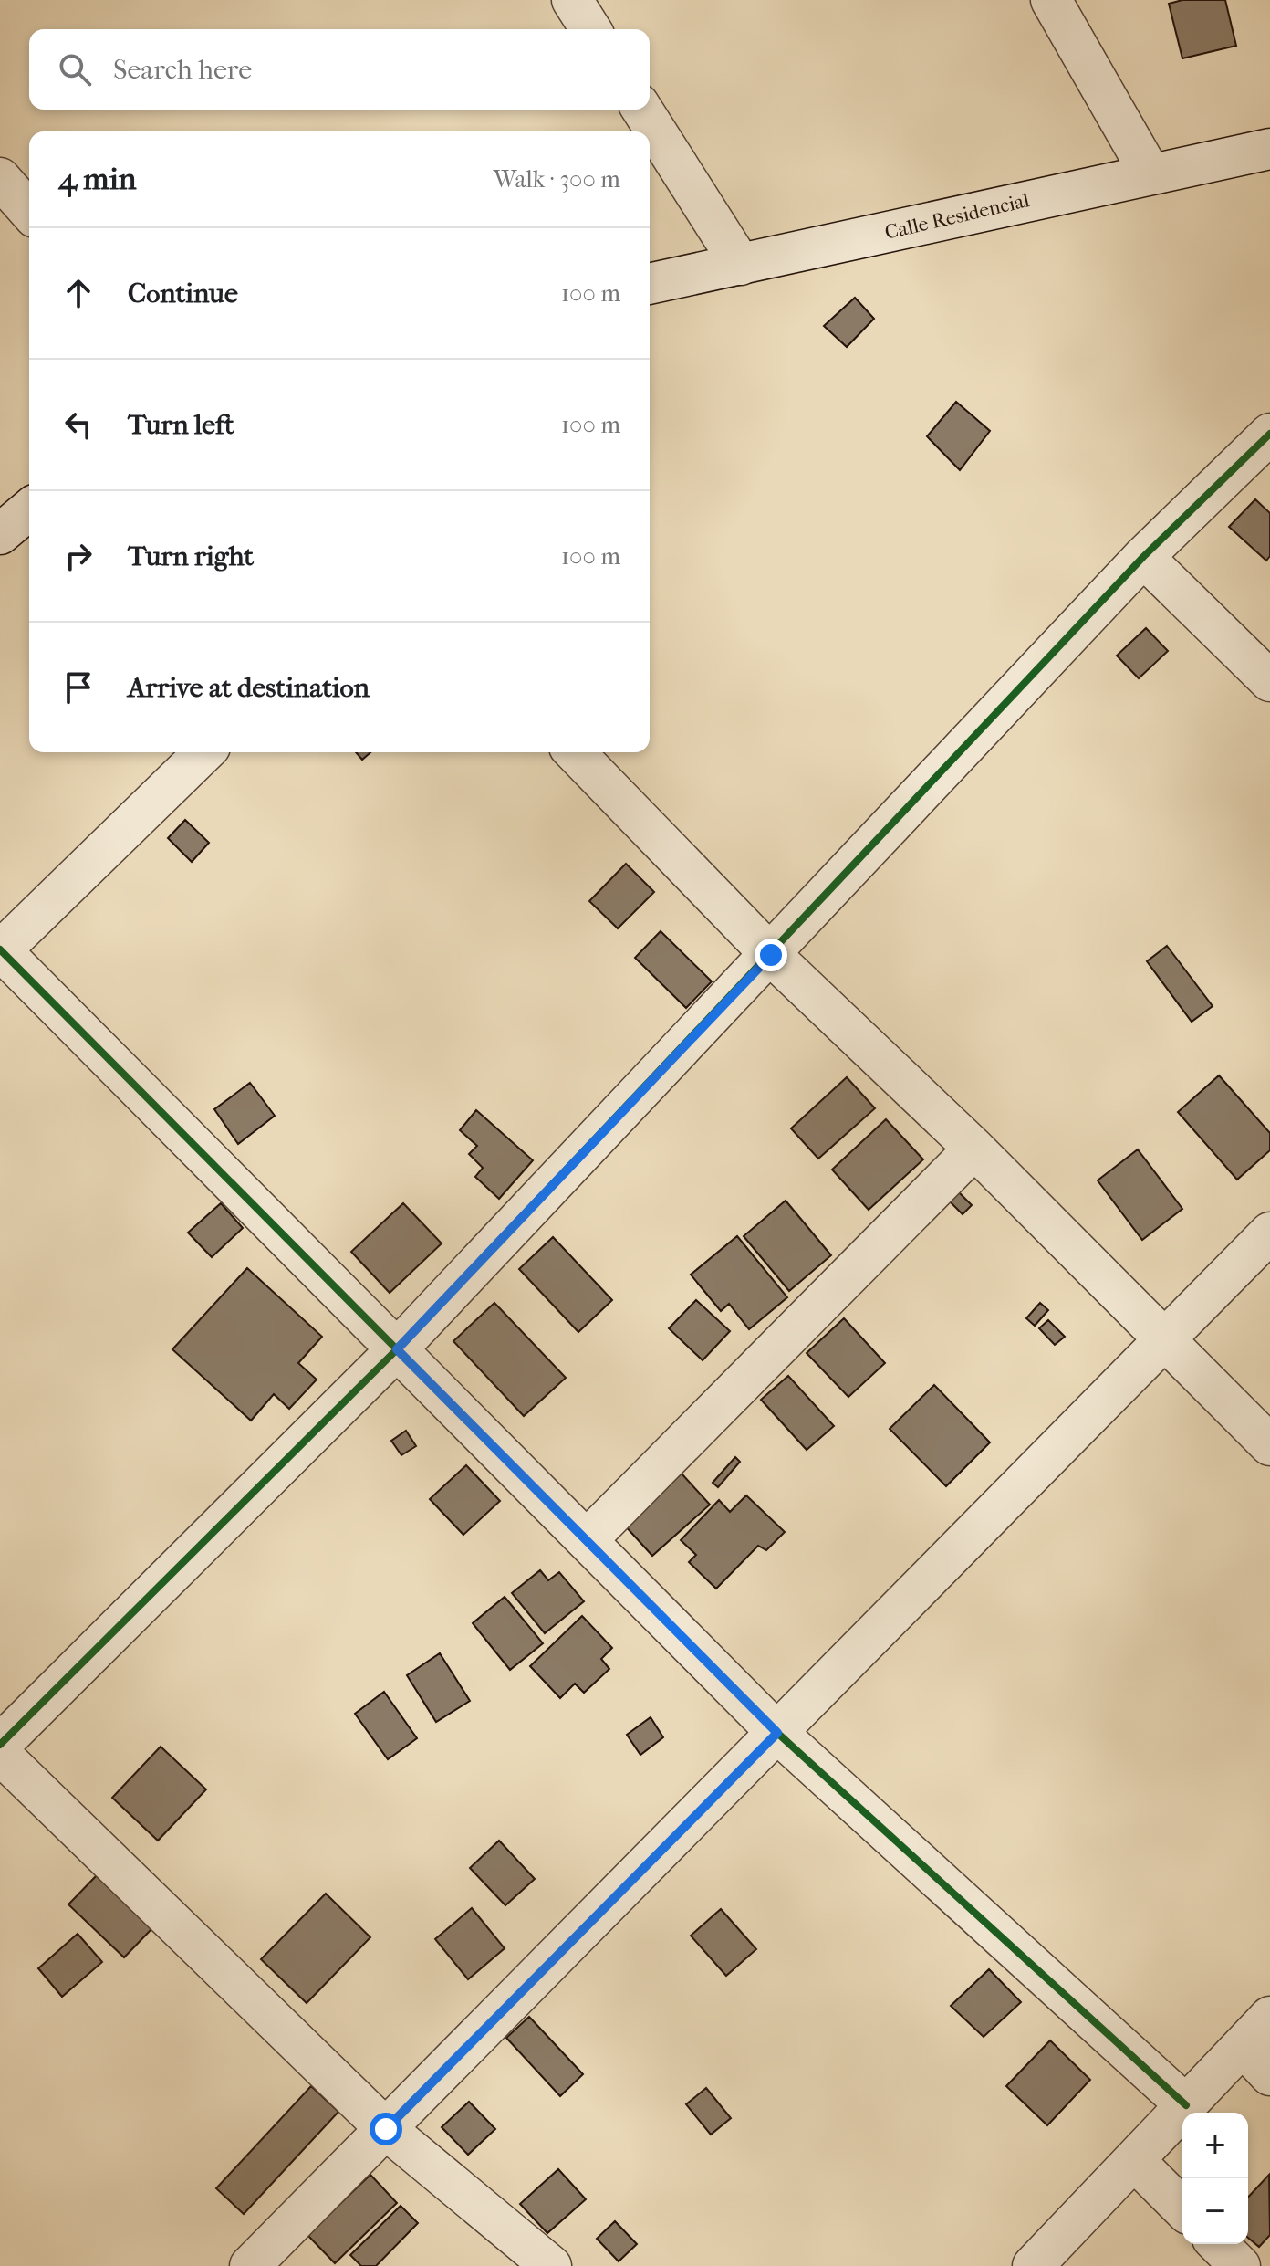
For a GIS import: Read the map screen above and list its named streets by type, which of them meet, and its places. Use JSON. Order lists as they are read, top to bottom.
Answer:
{
  "streets": {
    "street": ["Calle Residencial"]
  },
  "page": {
    "search": "Search here",
    "heading": ["4 min", "Walk · 300 m"],
    "list": [
      ["Continue", "100 m"],
      ["Turn left", "100 m"],
      ["Turn right", "100 m"],
      "Arrive at destination"
    ],
    "map_buttons": ["+", "−"]
  }
}
